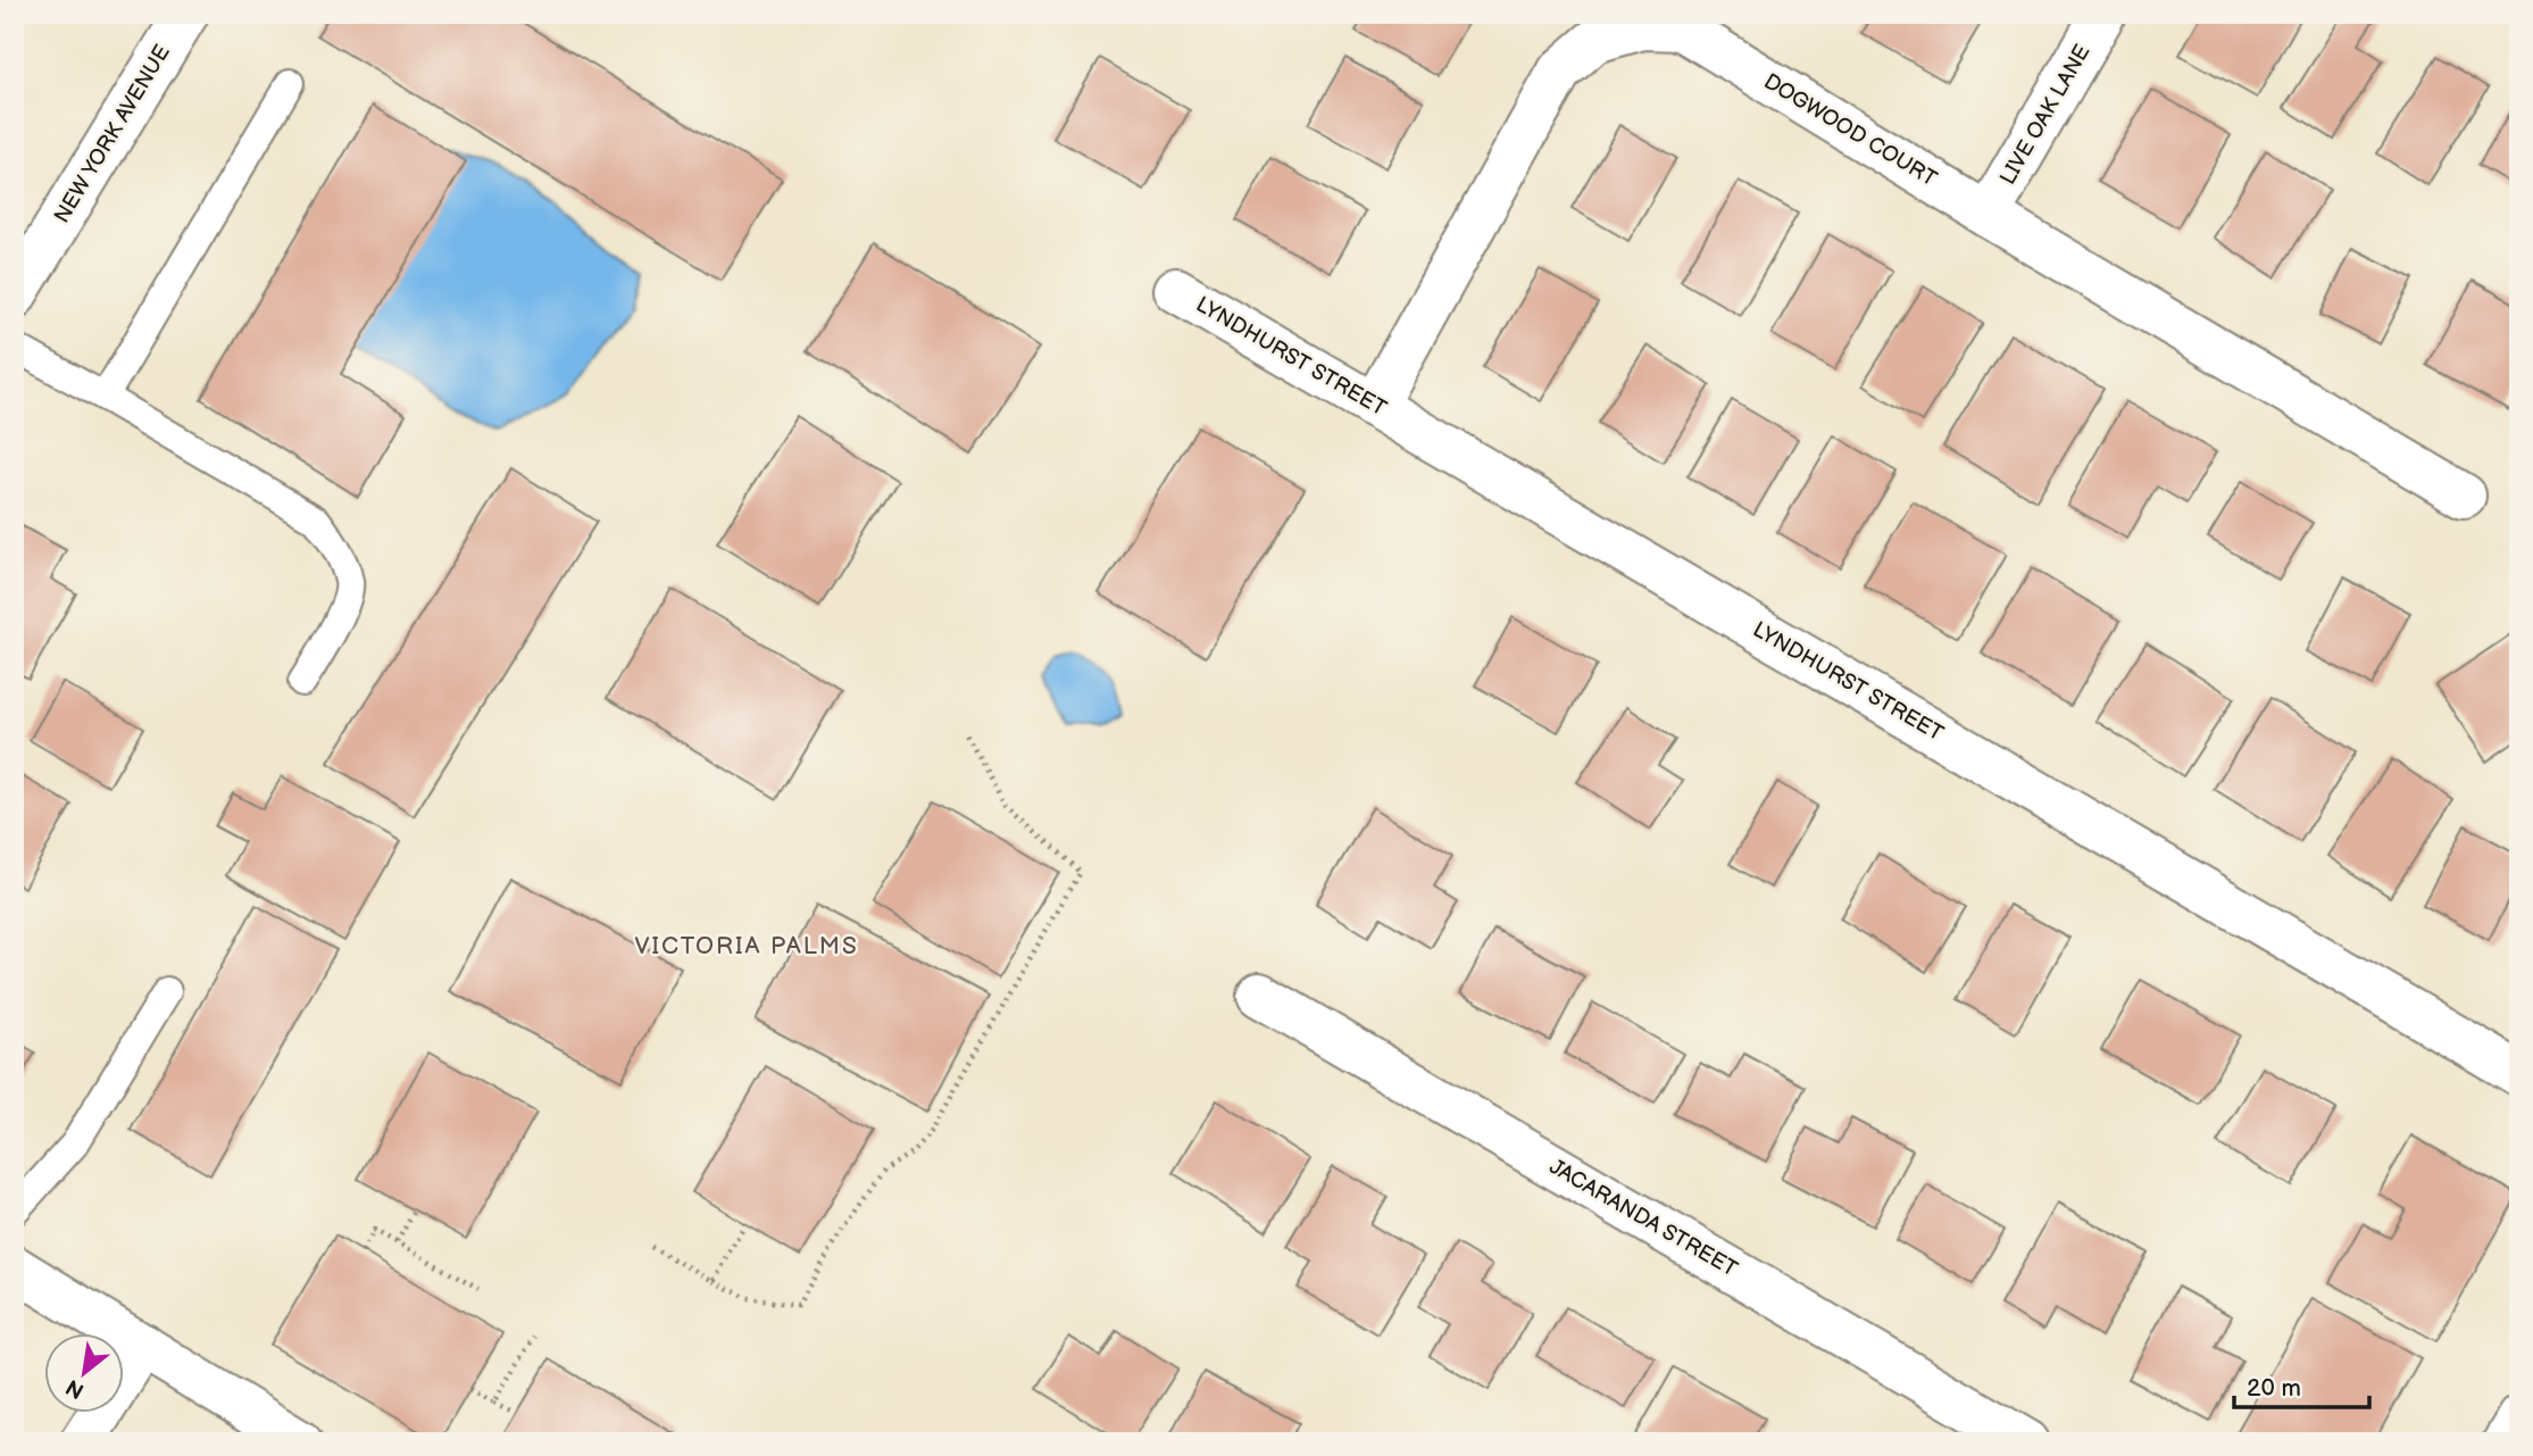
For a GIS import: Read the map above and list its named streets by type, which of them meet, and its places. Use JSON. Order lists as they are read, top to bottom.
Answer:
{
  "streets": {
    "street": [
      "LIVE OAK LANE",
      "DOGWOOD COURT",
      "NEW YORK AVENUE",
      "LYNDHURST STREET",
      "JACARANDA STREET"
    ]
  },
  "crossings": [
    ["LIVE OAK LANE", "DOGWOOD COURT"],
    ["DOGWOOD COURT", "LYNDHURST STREET"]
  ],
  "districts": ["VICTORIA PALMS"],
  "scale_bar": "20 m",
  "north": "bottom left"
}
